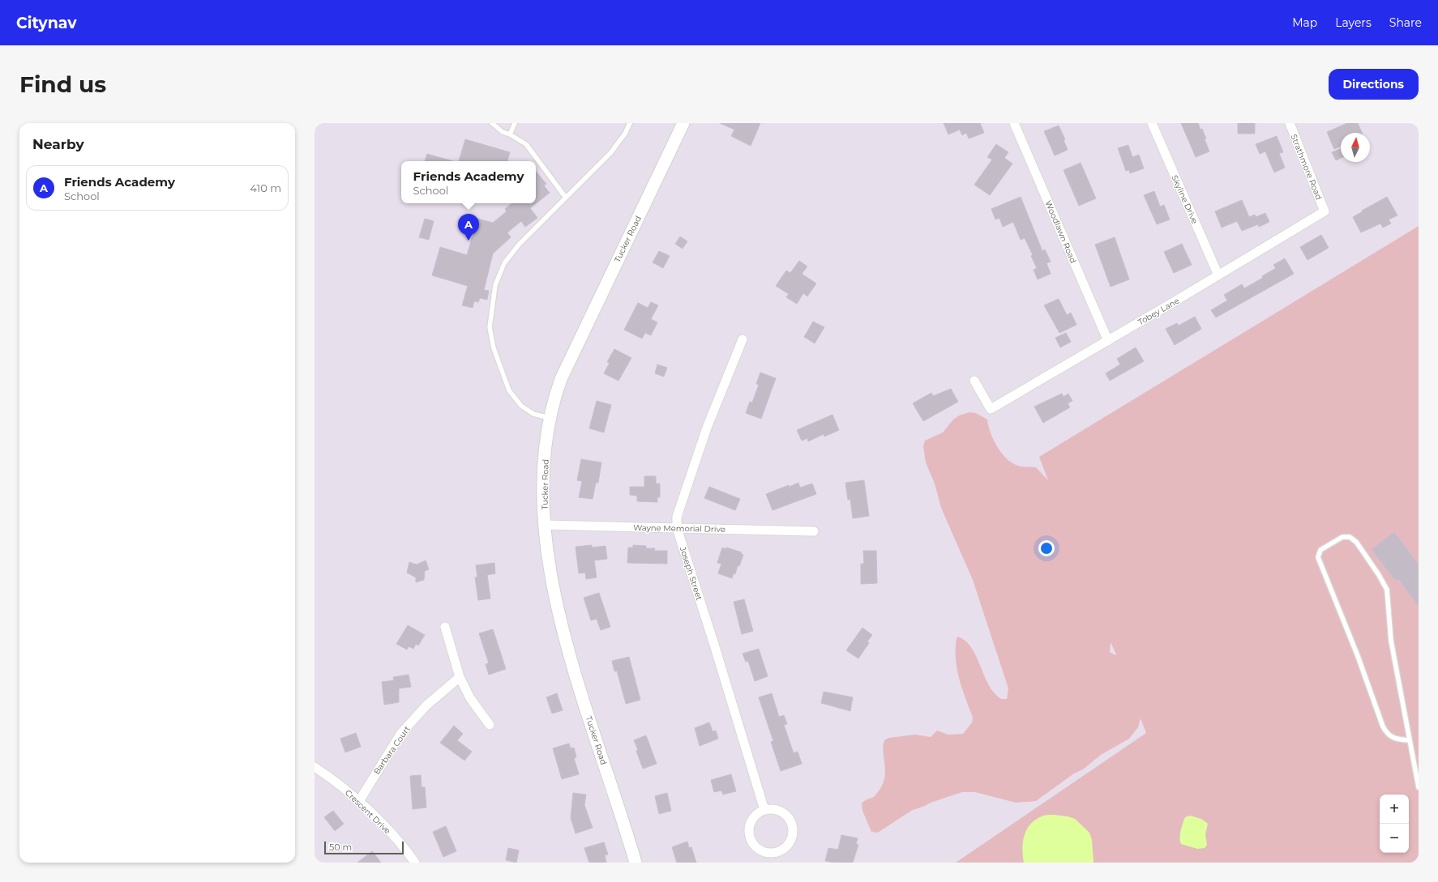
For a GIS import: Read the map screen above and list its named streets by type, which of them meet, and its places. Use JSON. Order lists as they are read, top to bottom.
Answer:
{
  "streets": {
    "main road": ["Tucker Road"],
    "street": [
      "Strathmore Road",
      "Skyline Drive",
      "Woodlawn Road",
      "Tobey Lane",
      "Wayne Memorial Drive",
      "Joseph Street",
      "Barbara Court",
      "Crescent Drive"
    ]
  },
  "crossings": [
    ["Strathmore Road", "Tobey Lane"],
    ["Skyline Drive", "Tobey Lane"],
    ["Woodlawn Road", "Tobey Lane"],
    ["Tucker Road", "Wayne Memorial Drive"],
    ["Wayne Memorial Drive", "Joseph Street"],
    ["Barbara Court", "Crescent Drive"]
  ],
  "scale_bar": "50 m",
  "north": "top",
  "page": {
    "header": "Citynav",
    "nav": ["Map", "Layers", "Share"],
    "buttons": "Directions",
    "title": "Find us",
    "heading": "Nearby",
    "popup": ["Friends Academy", "School"],
    "list": [
      {
        "mark": "A",
        "name": "Friends Academy",
        "note": "School",
        "value": "410 m"
      }
    ],
    "pins": "A",
    "map_buttons": ["+", "−"],
    "scale": "50 m"
  }
}
